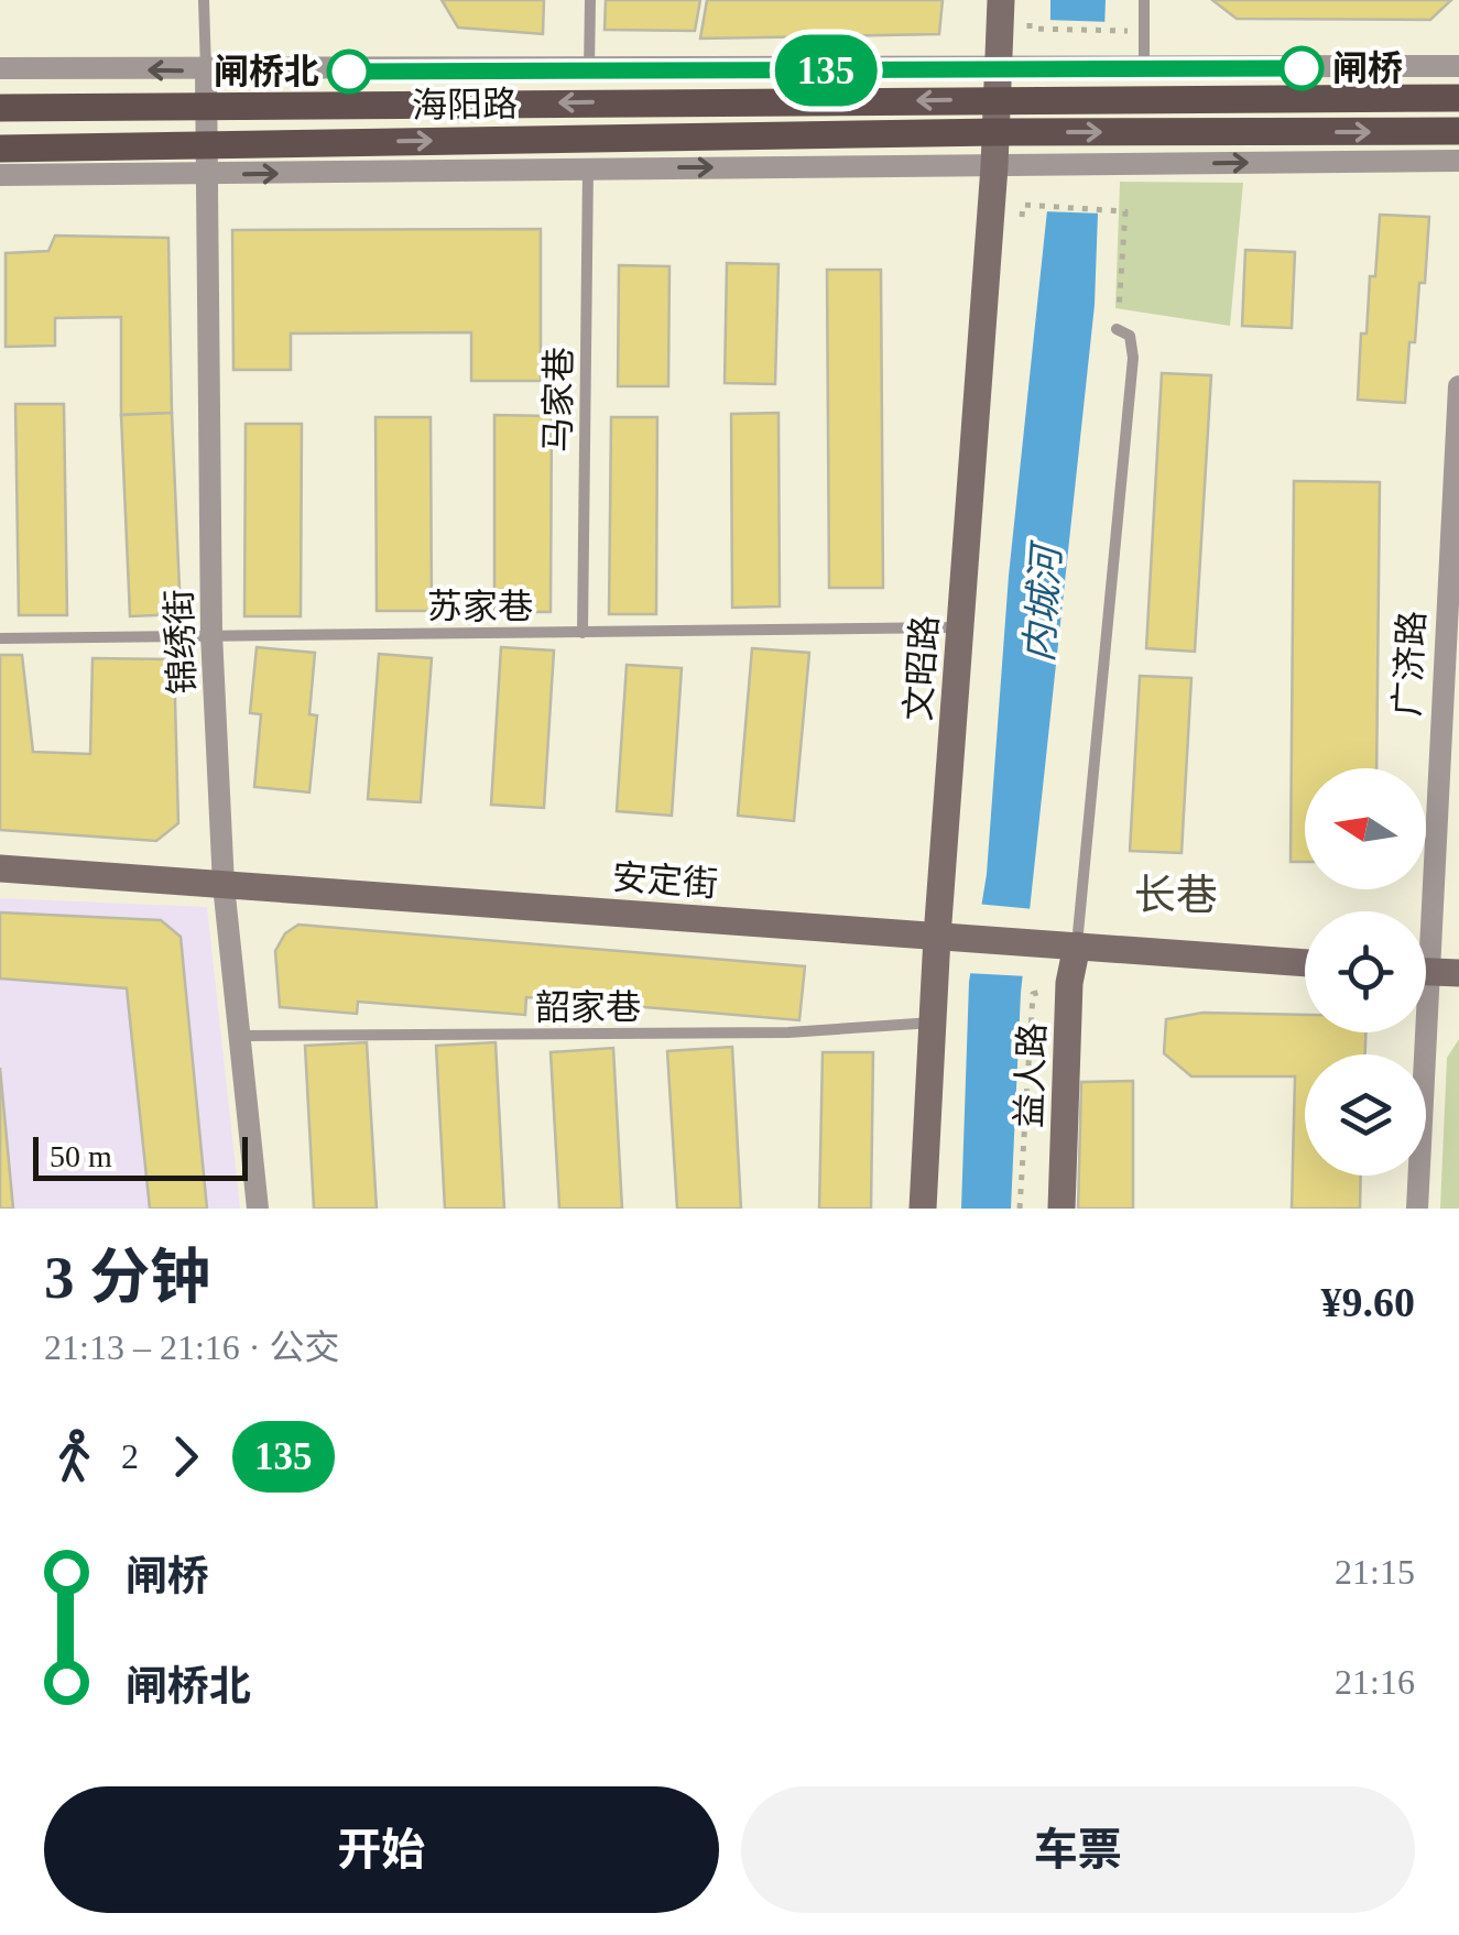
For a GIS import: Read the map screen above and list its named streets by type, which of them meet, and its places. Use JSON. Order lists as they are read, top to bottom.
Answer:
{
  "streets": {
    "main road": ["海阳路"],
    "street": [
      "锦绣街",
      "广济路",
      "文昭路",
      "安定街",
      "益人路"
    ],
    "lane": ["马家巷", "苏家巷", "韶家巷"]
  },
  "crossings": [
    ["海阳路", "锦绣街"],
    ["海阳路", "文昭路"],
    ["马家巷", "苏家巷"],
    ["苏家巷", "锦绣街"],
    ["苏家巷", "文昭路"],
    ["锦绣街", "安定街"],
    ["锦绣街", "韶家巷"],
    ["文昭路", "安定街"],
    ["文昭路", "韶家巷"],
    ["安定街", "益人路"]
  ],
  "districts": ["长巷"],
  "water": ["内城河"],
  "places": ["闸桥", "闸桥北"],
  "lines": ["bus line 135"],
  "scale_bar": "50 m",
  "north": "left",
  "page": {
    "on_map": "135",
    "scale": "50 m",
    "heading": ["3 分钟", "21:13 – 21:16 · 公交", "¥9.60"],
    "legs": ["2", "135"],
    "list": [
      {
        "name": "闸桥",
        "value": "21:15"
      },
      {
        "name": "闸桥北",
        "value": "21:16"
      }
    ],
    "buttons": ["开始", "车票"]
  }
}
